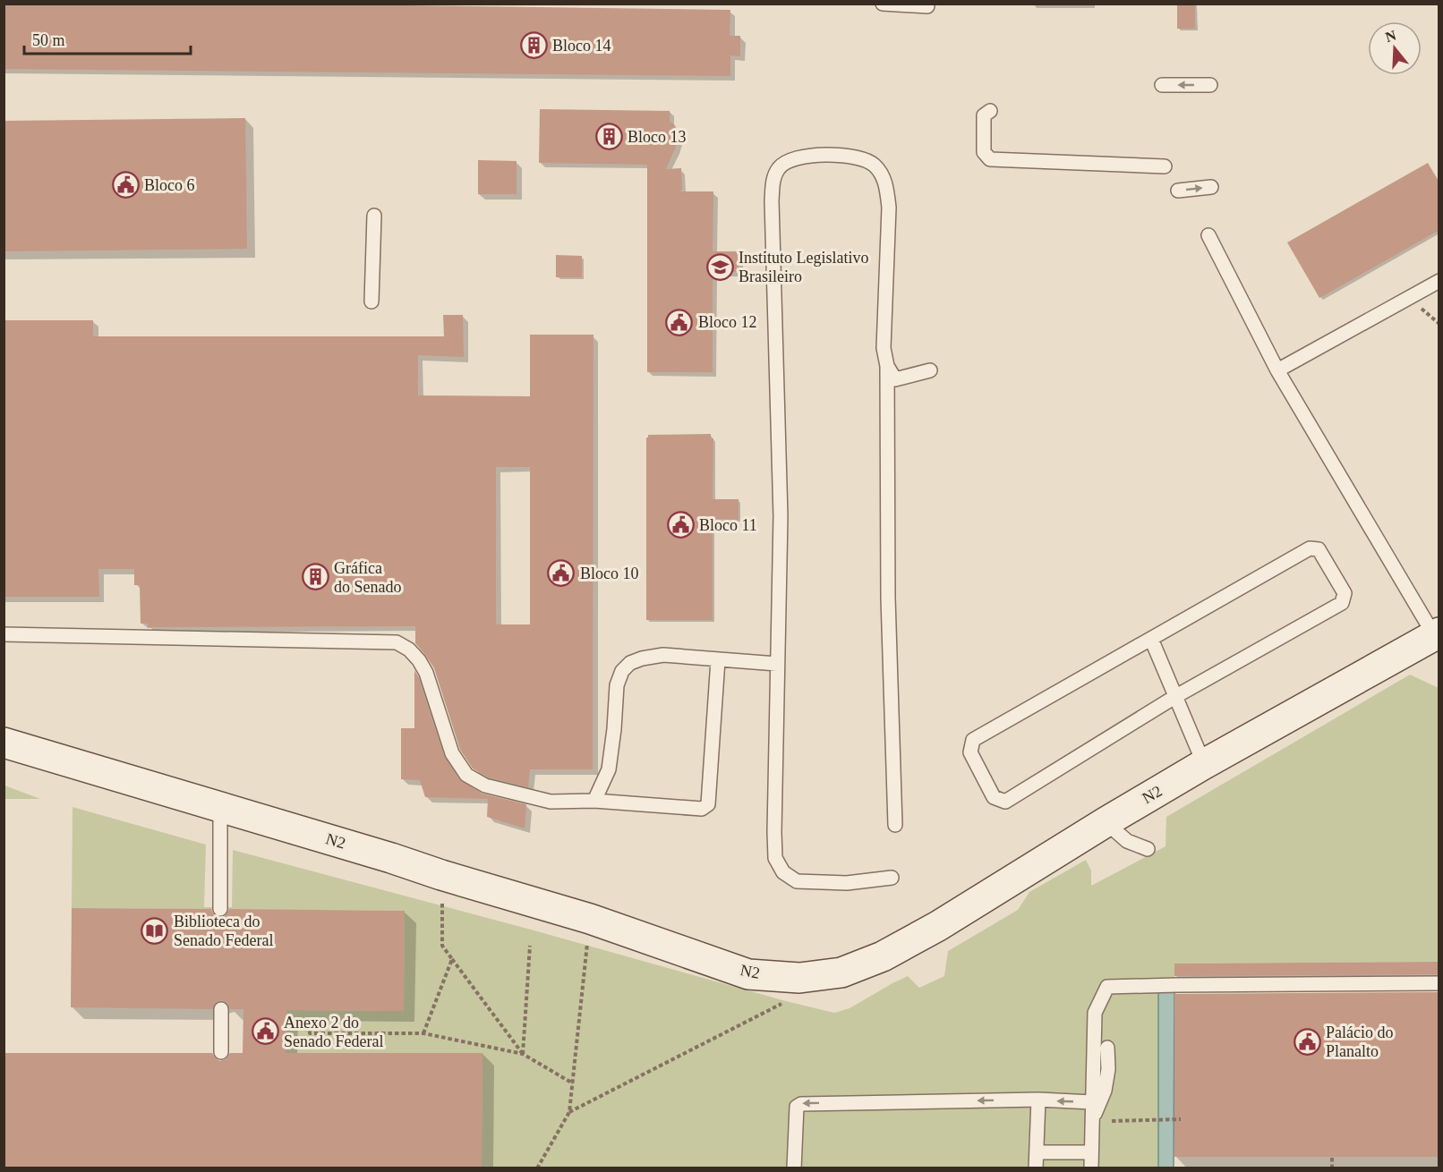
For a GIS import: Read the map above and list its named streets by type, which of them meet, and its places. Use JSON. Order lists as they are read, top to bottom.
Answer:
{
  "streets": {
    "main road": ["N2"]
  },
  "places": {
    "building": ["Bloco 14", "Bloco 13", "Gráfica do Senado"],
    "public building": [
      "Bloco 6",
      "Bloco 12",
      "Bloco 11",
      "Bloco 10",
      "Anexo 2 do Senado Federal",
      "Palácio do Planalto"
    ],
    "school or university": ["Instituto Legislativo Brasileiro"],
    "library": ["Biblioteca do Senado Federal"]
  },
  "scale_bar": "50 m",
  "north": "top"
}
